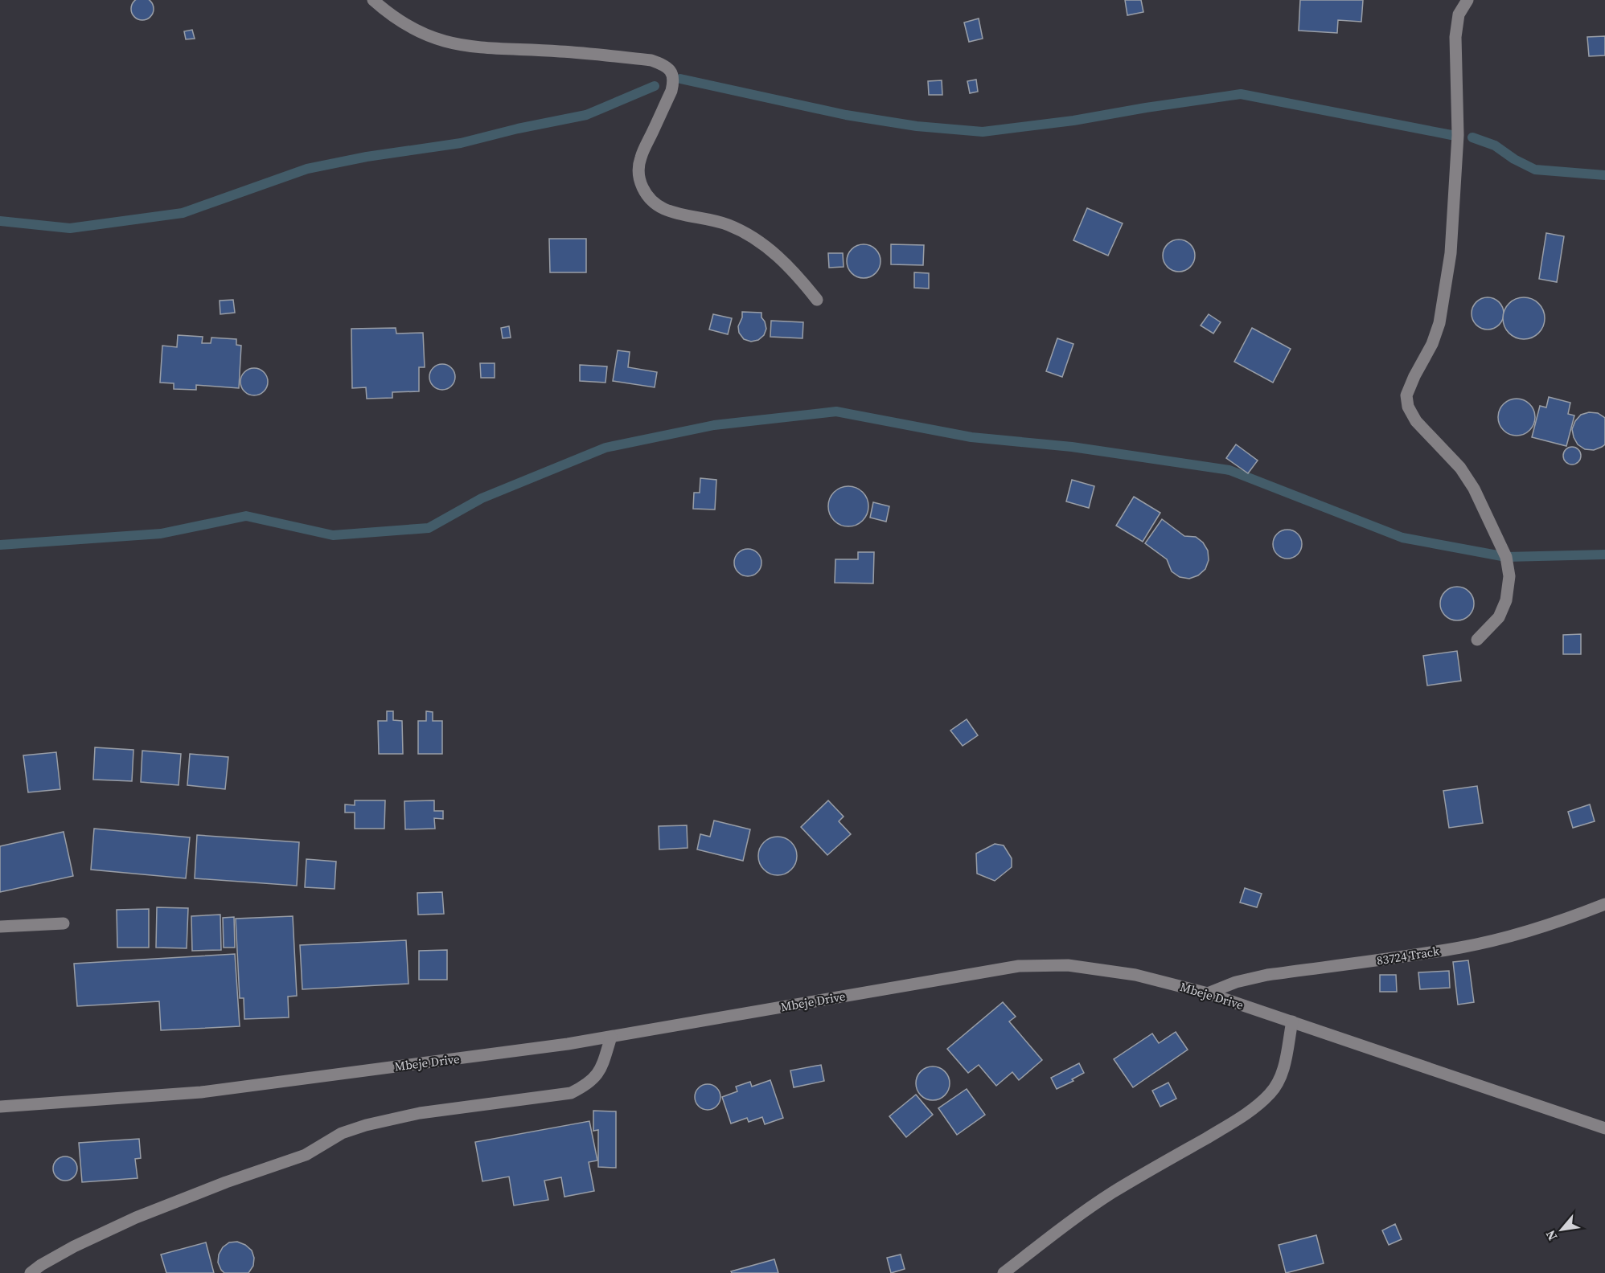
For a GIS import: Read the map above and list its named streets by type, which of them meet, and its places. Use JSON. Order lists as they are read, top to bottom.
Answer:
{
  "streets": {
    "street": ["83724 Track", "Mbeje Drive"]
  },
  "crossings": [
    ["83724 Track", "Mbeje Drive"]
  ],
  "north": "bottom left"
}
